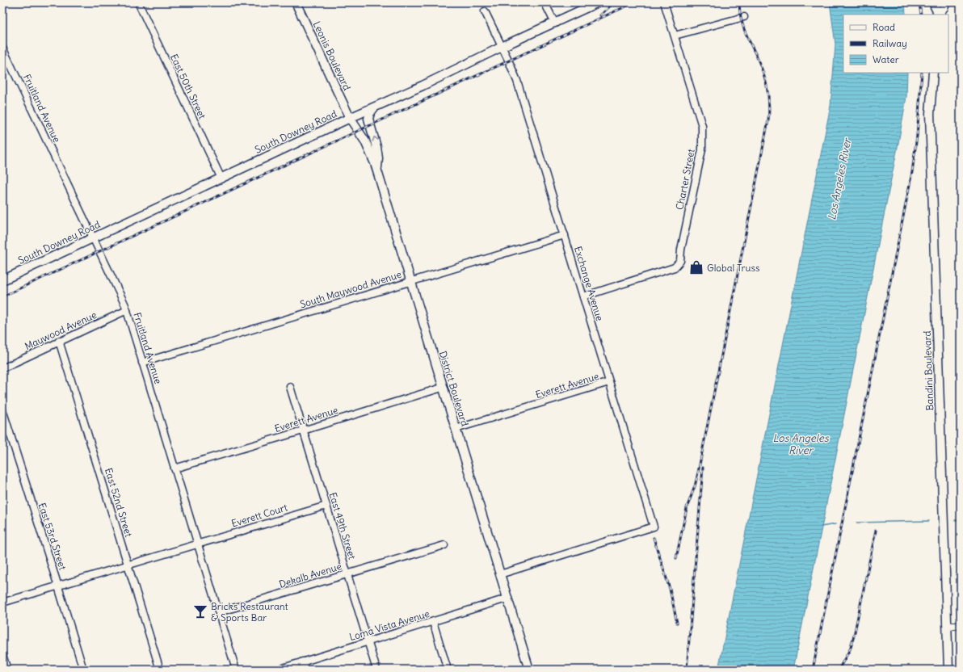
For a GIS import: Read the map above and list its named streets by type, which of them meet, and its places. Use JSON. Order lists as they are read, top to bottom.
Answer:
{
  "streets": {
    "main road": [
      "Leonis Boulevard",
      "South Downey Road",
      "Bandini Boulevard",
      "District Boulevard"
    ],
    "street": [
      "East 50th Street",
      "Fruitland Avenue",
      "Charter Street",
      "Exchange Avenue",
      "South Maywood Avenue",
      "Maywood Avenue",
      "Everett Avenue",
      "East 52nd Street",
      "Everett Court",
      "East 49th Street",
      "East 53rd Street",
      "Dekalb Avenue",
      "Loma Vista Avenue"
    ]
  },
  "crossings": [
    ["Leonis Boulevard", "South Downey Road"],
    ["Leonis Boulevard", "District Boulevard"],
    ["East 50th Street", "South Downey Road"],
    ["Fruitland Avenue", "South Downey Road"],
    ["Fruitland Avenue", "South Maywood Avenue"],
    ["Fruitland Avenue", "Maywood Avenue"],
    ["Fruitland Avenue", "Everett Avenue"],
    ["Fruitland Avenue", "Everett Court"],
    ["Fruitland Avenue", "Dekalb Avenue"],
    ["South Downey Road", "Exchange Avenue"],
    ["South Downey Road", "District Boulevard"],
    ["Charter Street", "Exchange Avenue"],
    ["Exchange Avenue", "South Maywood Avenue"],
    ["Exchange Avenue", "Everett Avenue"],
    ["Exchange Avenue", "District Boulevard"],
    ["South Maywood Avenue", "District Boulevard"],
    ["Maywood Avenue", "East 52nd Street"],
    ["Everett Avenue", "District Boulevard"],
    ["Everett Avenue", "East 49th Street"],
    ["District Boulevard", "Loma Vista Avenue"],
    ["Everett Court", "East 49th Street"],
    ["East 49th Street", "Dekalb Avenue"],
    ["East 49th Street", "Loma Vista Avenue"]
  ],
  "water": ["Los Angeles River"],
  "places": {
    "shop": ["Global Truss"],
    "bar": ["Bricks Restaurant & Sports Bar"]
  },
  "legend": ["Road", "Railway", "Water"]
}
